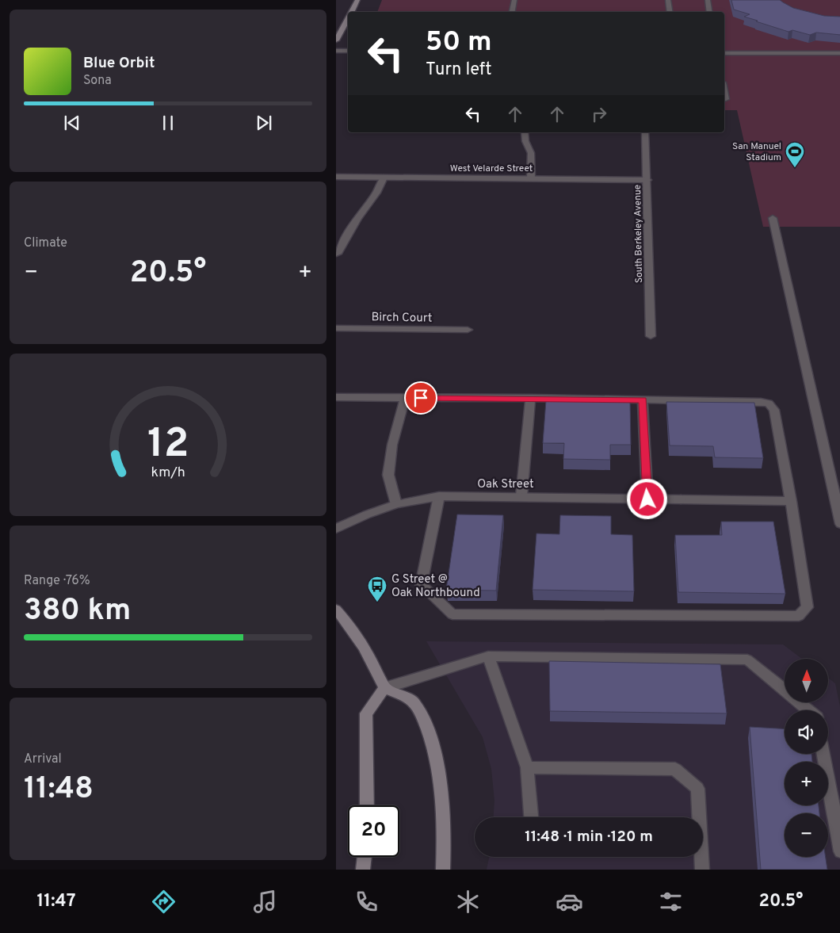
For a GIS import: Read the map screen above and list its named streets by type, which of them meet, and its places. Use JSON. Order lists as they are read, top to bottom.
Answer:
{
  "streets": {
    "street": [
      "West Velarde Street",
      "South Berkeley Avenue",
      "Birch Court",
      "Oak Street"
    ]
  },
  "crossings": [
    ["West Velarde Street", "South Berkeley Avenue"]
  ],
  "places": {
    "sports": ["San Manuel Stadium"],
    "bus stop": ["G Street @ Oak Northbound"]
  },
  "north": "top",
  "page": {
    "turn": ["50 m", "Turn left"],
    "song": ["Blue Orbit", "Sona"],
    "tile": [
      "Climate",
      ["Range · 76%", "380 km"],
      ["Arrival", "11:48"]
    ],
    "heat": ["−", "20.5°", "+"],
    "map_buttons": ["+", "−"],
    "limit": "20",
    "trip": "11:48 · 1 min · 120 m",
    "tabs": ["11:47", "20.5°"],
    "gauge": ["12", "km/h"]
  }
}
